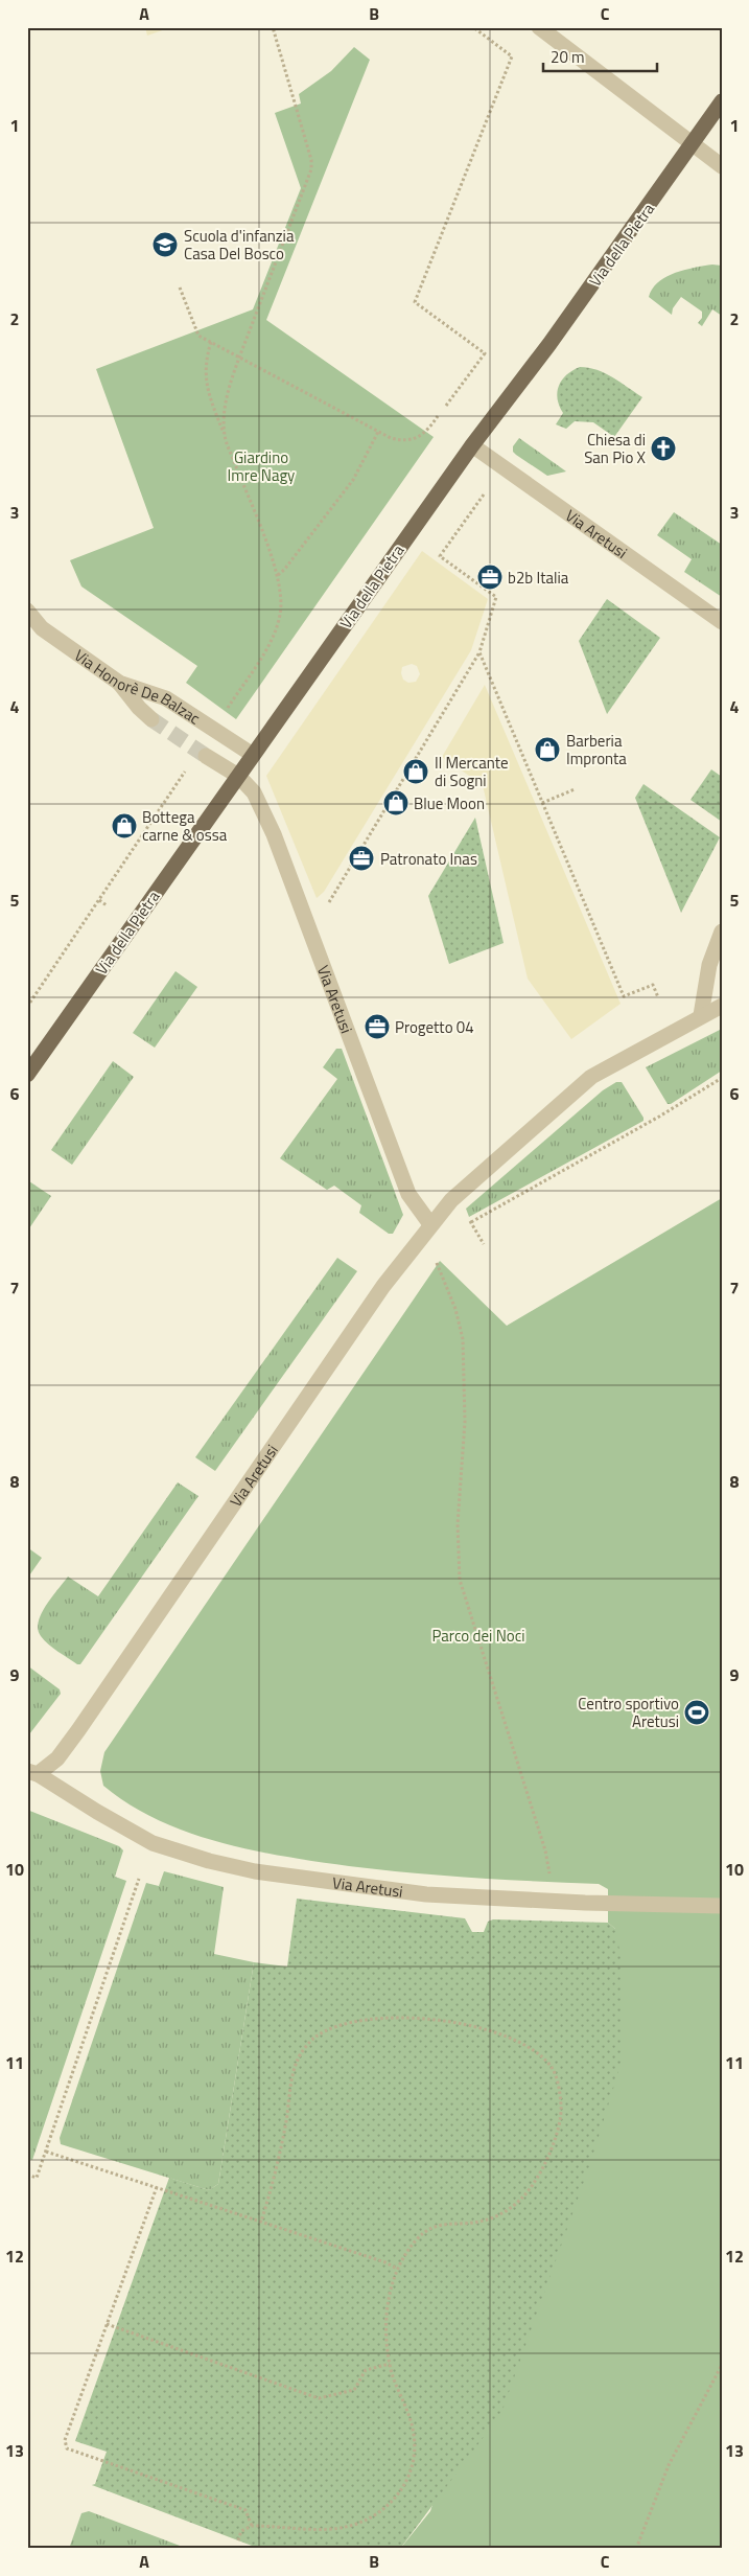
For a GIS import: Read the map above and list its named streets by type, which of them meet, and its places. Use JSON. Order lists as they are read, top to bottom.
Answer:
{
  "streets": {
    "main road": ["Via della Pietra"],
    "street": ["Via Aretusi", "Via Honorè De Balzac"]
  },
  "crossings": [
    ["Via della Pietra", "Via Aretusi"],
    ["Via della Pietra", "Via Honorè De Balzac"]
  ],
  "parks": ["Giardino Imre Nagy", "Parco dei Noci"],
  "places": {
    "school or university": ["Scuola d'infanzia Casa Del Bosco"],
    "church": ["Chiesa di San Pio X"],
    "office": ["b2b Italia", "Patronato Inas", "Progetto 04"],
    "shop": [
      "Barberia Impronta",
      "Il Mercante di Sogni",
      "Blue Moon",
      "Bottega carne & ossa"
    ],
    "sports": ["Centro sportivo Aretusi"]
  },
  "scale_bar": "20 m",
  "grid": {
    "columns": ["A", "B", "C"],
    "rows": [
      "1",
      "2",
      "3",
      "4",
      "5",
      "6",
      "7",
      "8",
      "9",
      "10",
      "11",
      "12",
      "13"
    ]
  }
}
